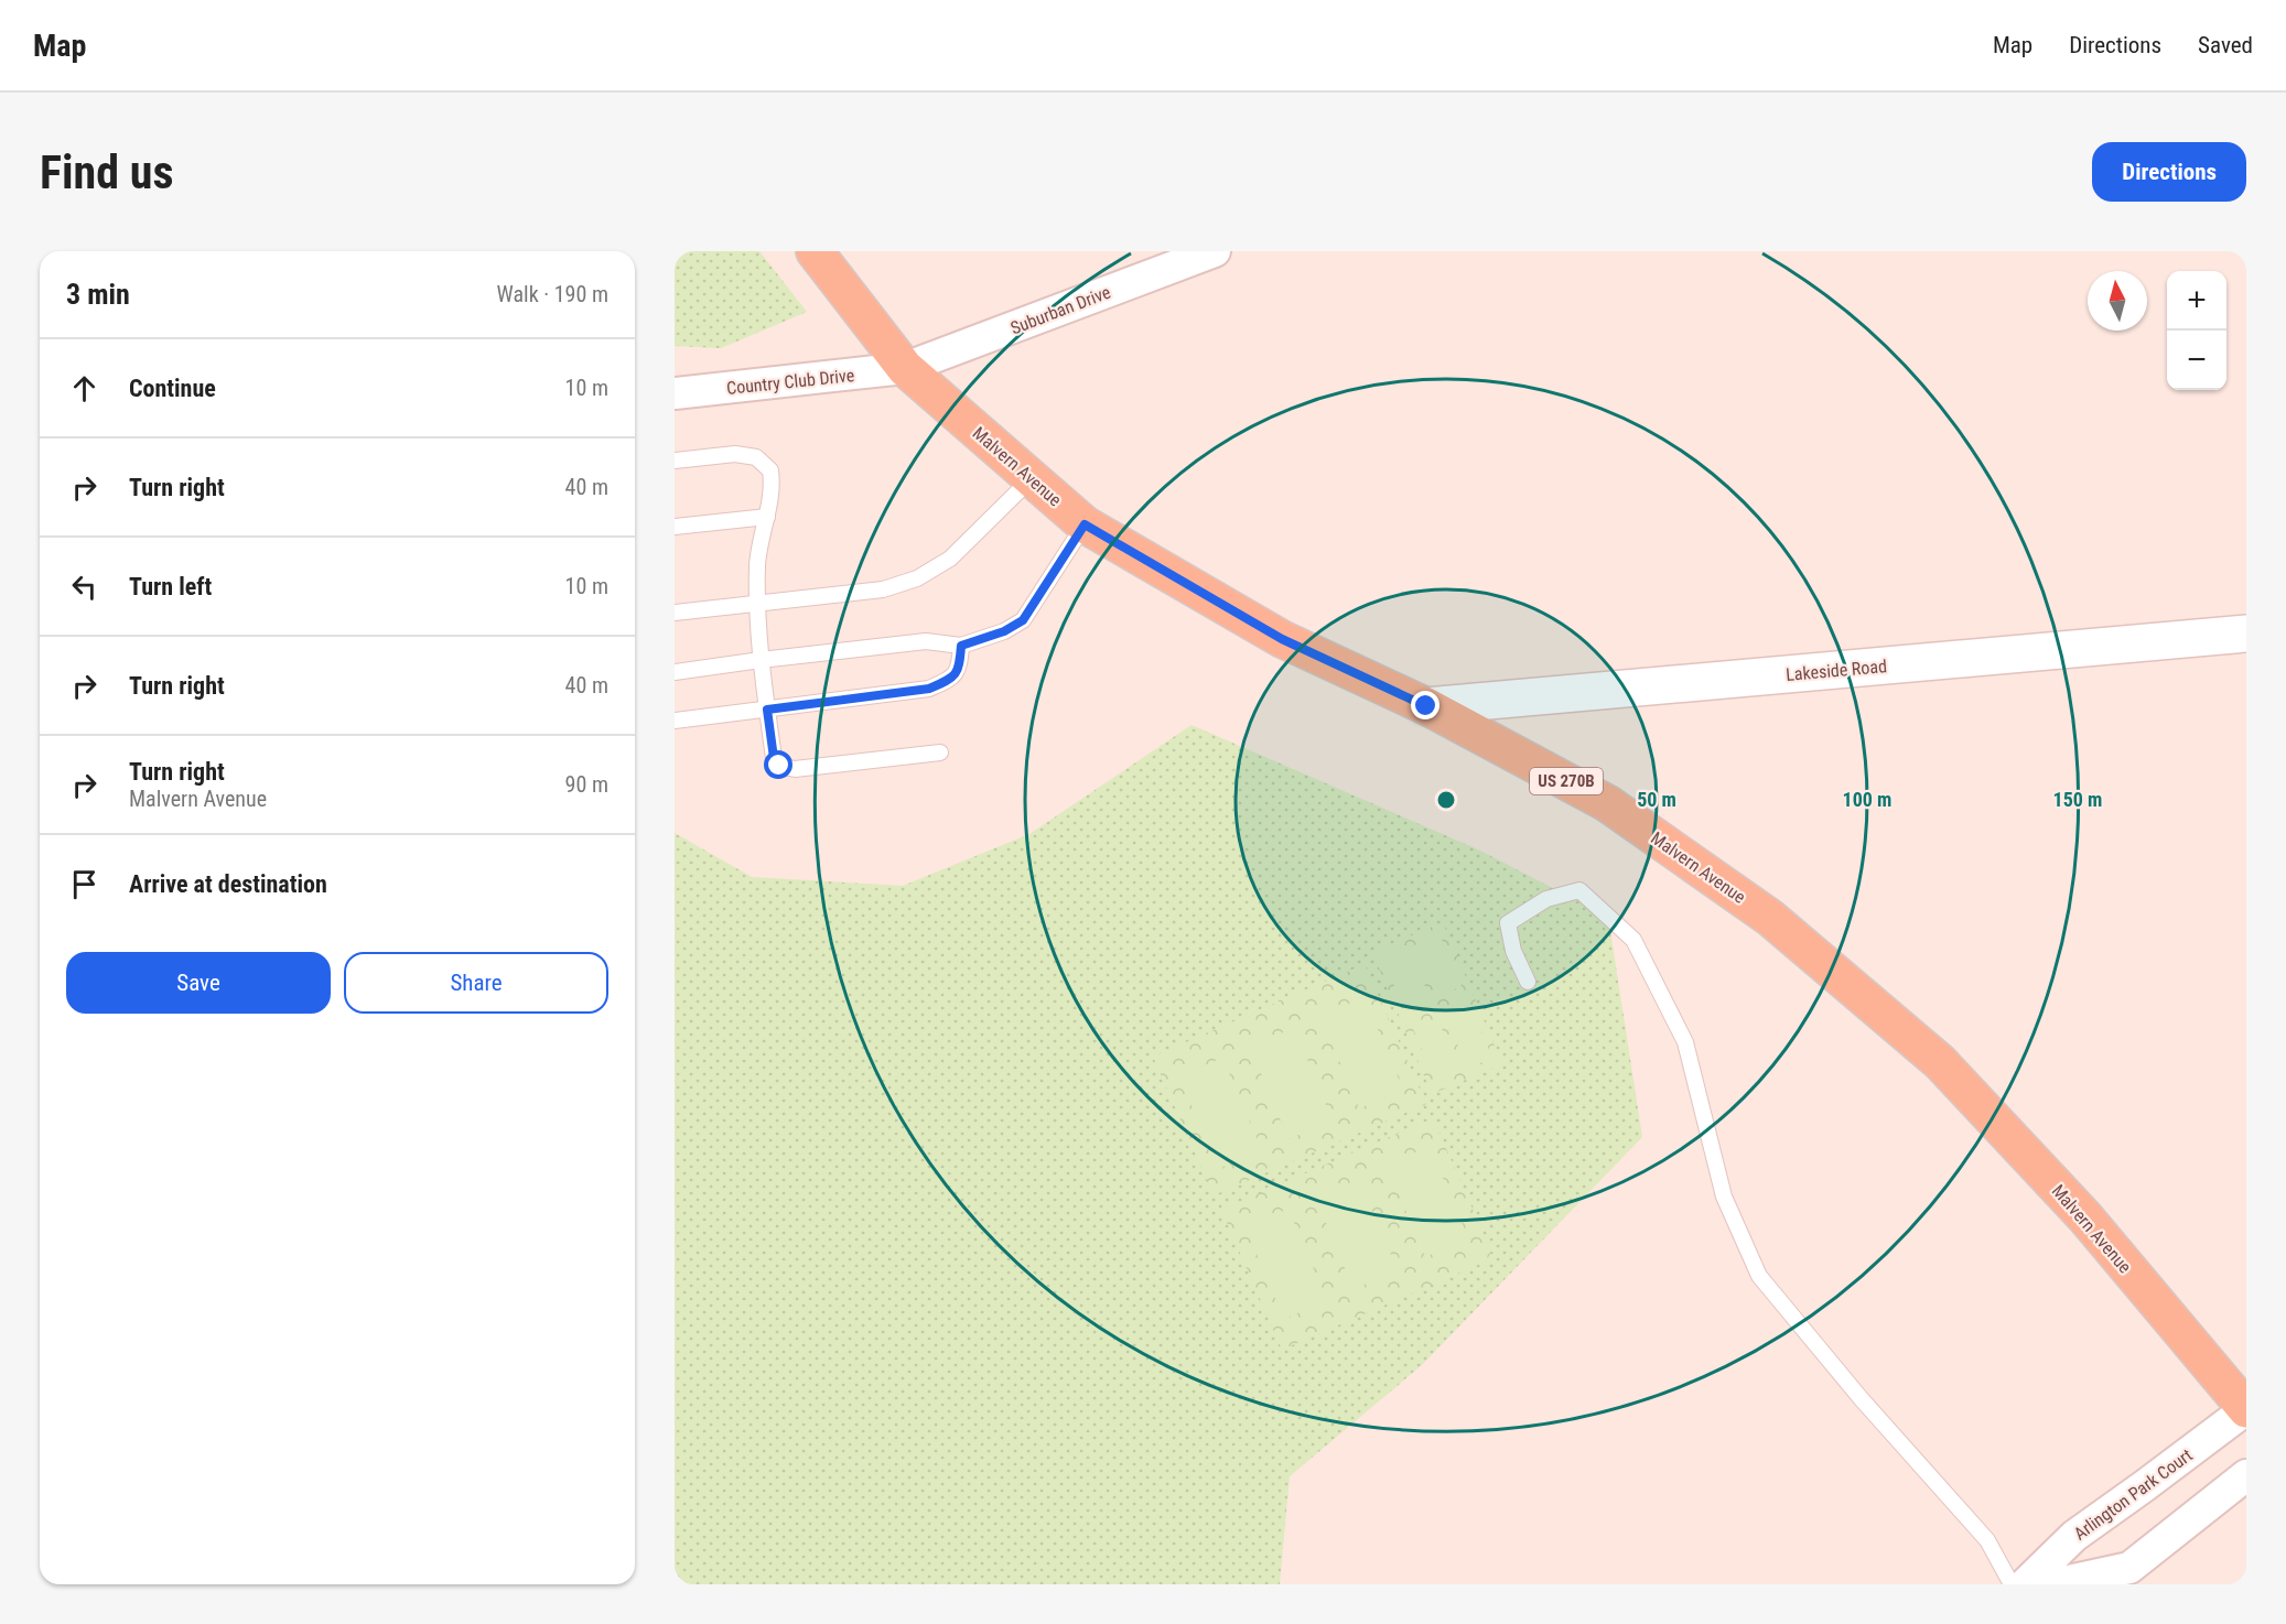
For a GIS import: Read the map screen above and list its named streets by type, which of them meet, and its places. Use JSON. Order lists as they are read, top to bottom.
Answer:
{
  "streets": {
    "main road": ["Malvern Avenue", "US 270B"],
    "street": [
      "Suburban Drive",
      "Country Club Drive",
      "Lakeside Road",
      "Arlington Park Court"
    ]
  },
  "crossings": [
    ["Suburban Drive", "Country Club Drive"],
    ["Suburban Drive", "Malvern Avenue"],
    ["Country Club Drive", "Malvern Avenue"],
    ["Malvern Avenue", "Lakeside Road"],
    ["Malvern Avenue", "Arlington Park Court"]
  ],
  "north": "top",
  "page": {
    "header": "Map",
    "nav": ["Map", "Directions", "Saved"],
    "buttons": [
      "Directions",
      ["Save", "Share"]
    ],
    "title": "Find us",
    "heading": ["3 min", "Walk · 190 m"],
    "map_buttons": ["+", "−"],
    "list": [
      ["Continue", "10 m"],
      ["Turn right", "40 m"],
      ["Turn left", "10 m"],
      ["Turn right", "40 m"],
      ["Turn right", "Malvern Avenue", "90 m"],
      "Arrive at destination"
    ]
  },
  "rings": ["50 m", "100 m", "150 m"]
}
